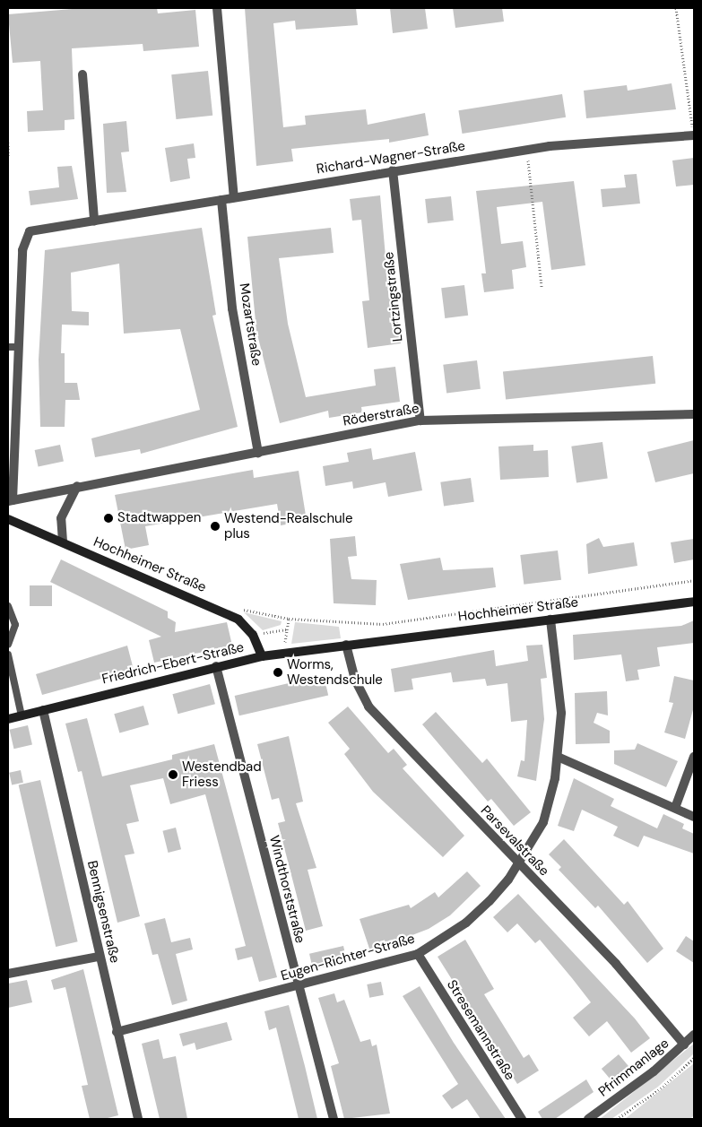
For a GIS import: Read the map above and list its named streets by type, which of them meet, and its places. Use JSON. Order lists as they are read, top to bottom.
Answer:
{
  "streets": {
    "street": [
      "Richard-Wagner-Straße",
      "Lortzingstraße",
      "Mozartstraße",
      "Röderstraße",
      "Hochheimer Straße",
      "Friedrich-Ebert-Straße",
      "Parsevalstraße",
      "Windthorststraße",
      "Bennigsenstraße",
      "Eugen-Richter-Straße",
      "Stresemannstraße",
      "Pfrimmanlage"
    ]
  },
  "crossings": [
    ["Richard-Wagner-Straße", "Lortzingstraße"],
    ["Richard-Wagner-Straße", "Mozartstraße"],
    ["Lortzingstraße", "Röderstraße"],
    ["Mozartstraße", "Röderstraße"],
    ["Hochheimer Straße", "Friedrich-Ebert-Straße"],
    ["Hochheimer Straße", "Parsevalstraße"],
    ["Hochheimer Straße", "Eugen-Richter-Straße"],
    ["Friedrich-Ebert-Straße", "Parsevalstraße"],
    ["Friedrich-Ebert-Straße", "Windthorststraße"],
    ["Friedrich-Ebert-Straße", "Bennigsenstraße"],
    ["Parsevalstraße", "Eugen-Richter-Straße"],
    ["Parsevalstraße", "Pfrimmanlage"],
    ["Windthorststraße", "Eugen-Richter-Straße"],
    ["Bennigsenstraße", "Eugen-Richter-Straße"],
    ["Eugen-Richter-Straße", "Stresemannstraße"]
  ],
  "places": [
    "Stadtwappen",
    "Westend-Realschule plus",
    "Worms, Westendschule",
    "Westendbad Friess"
  ]
}
